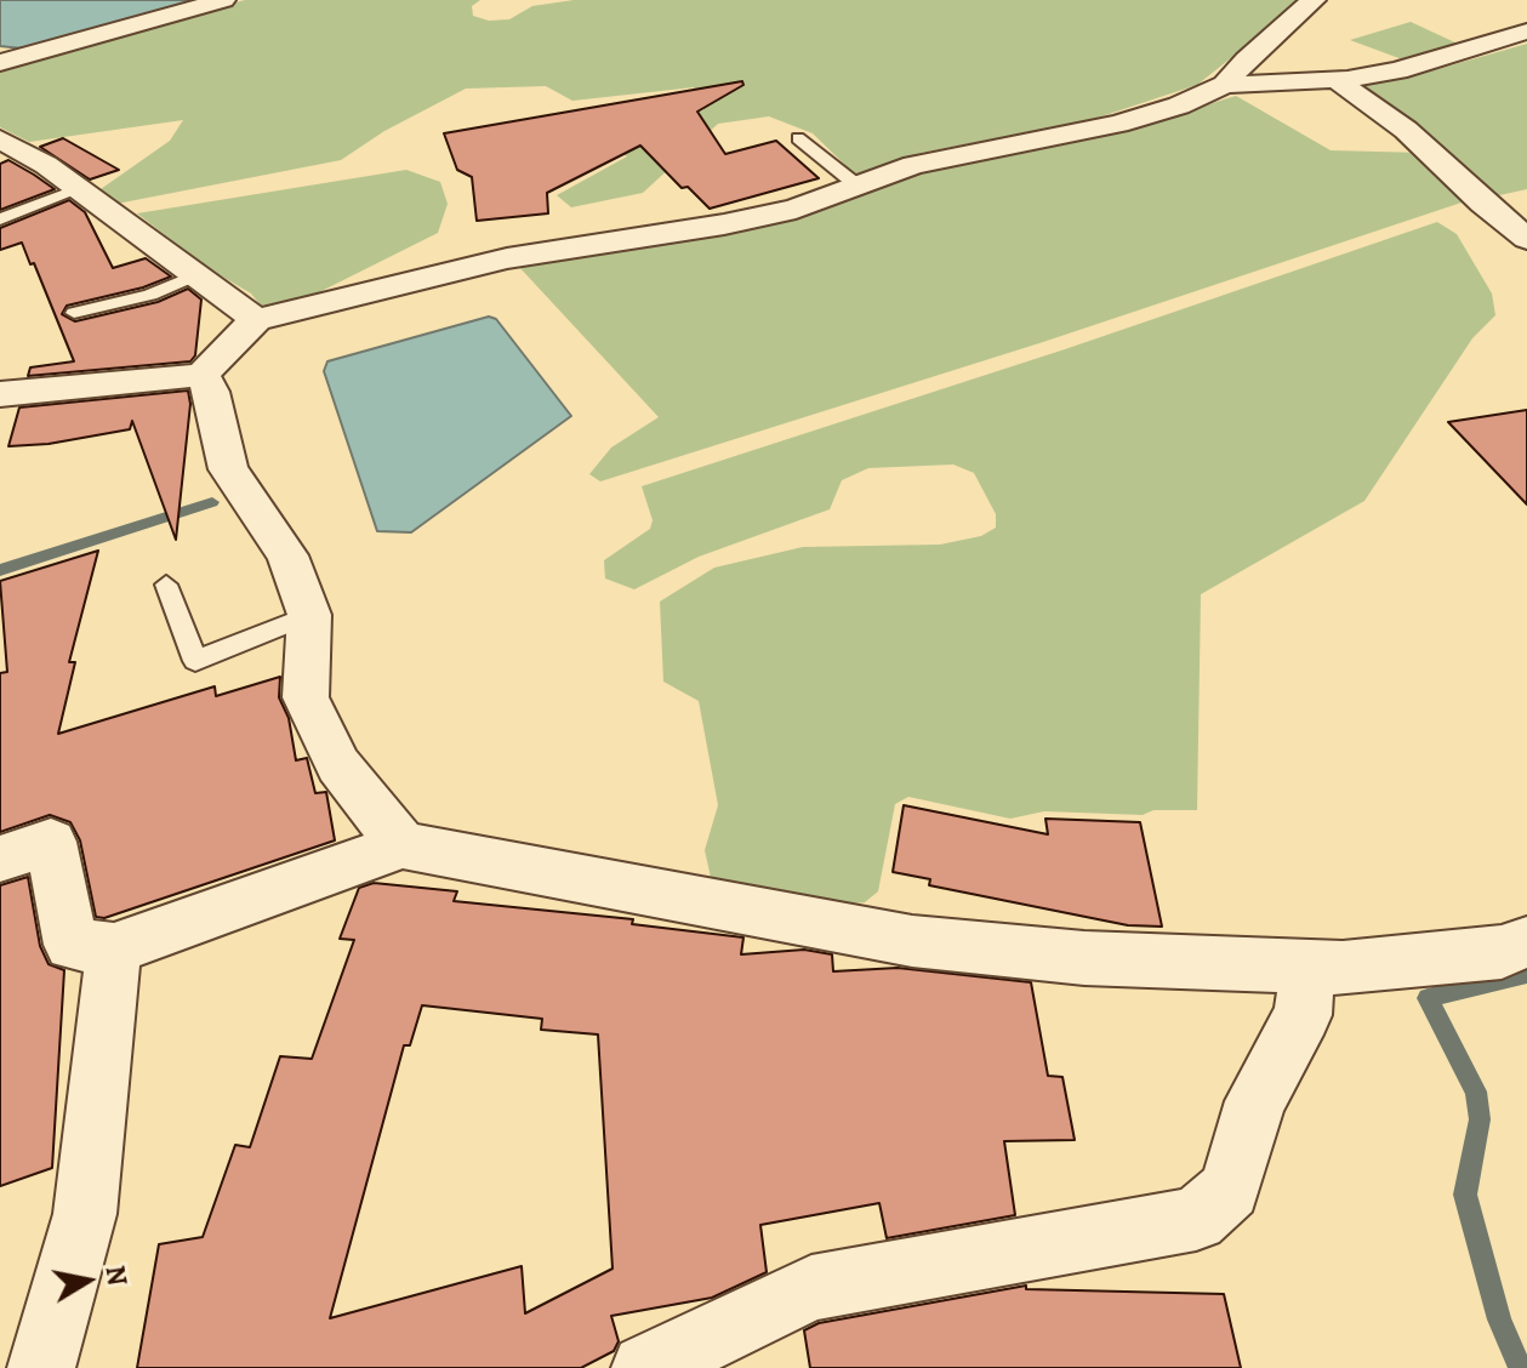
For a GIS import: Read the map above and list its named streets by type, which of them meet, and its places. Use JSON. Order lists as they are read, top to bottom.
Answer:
{
  "north": "right"
}
